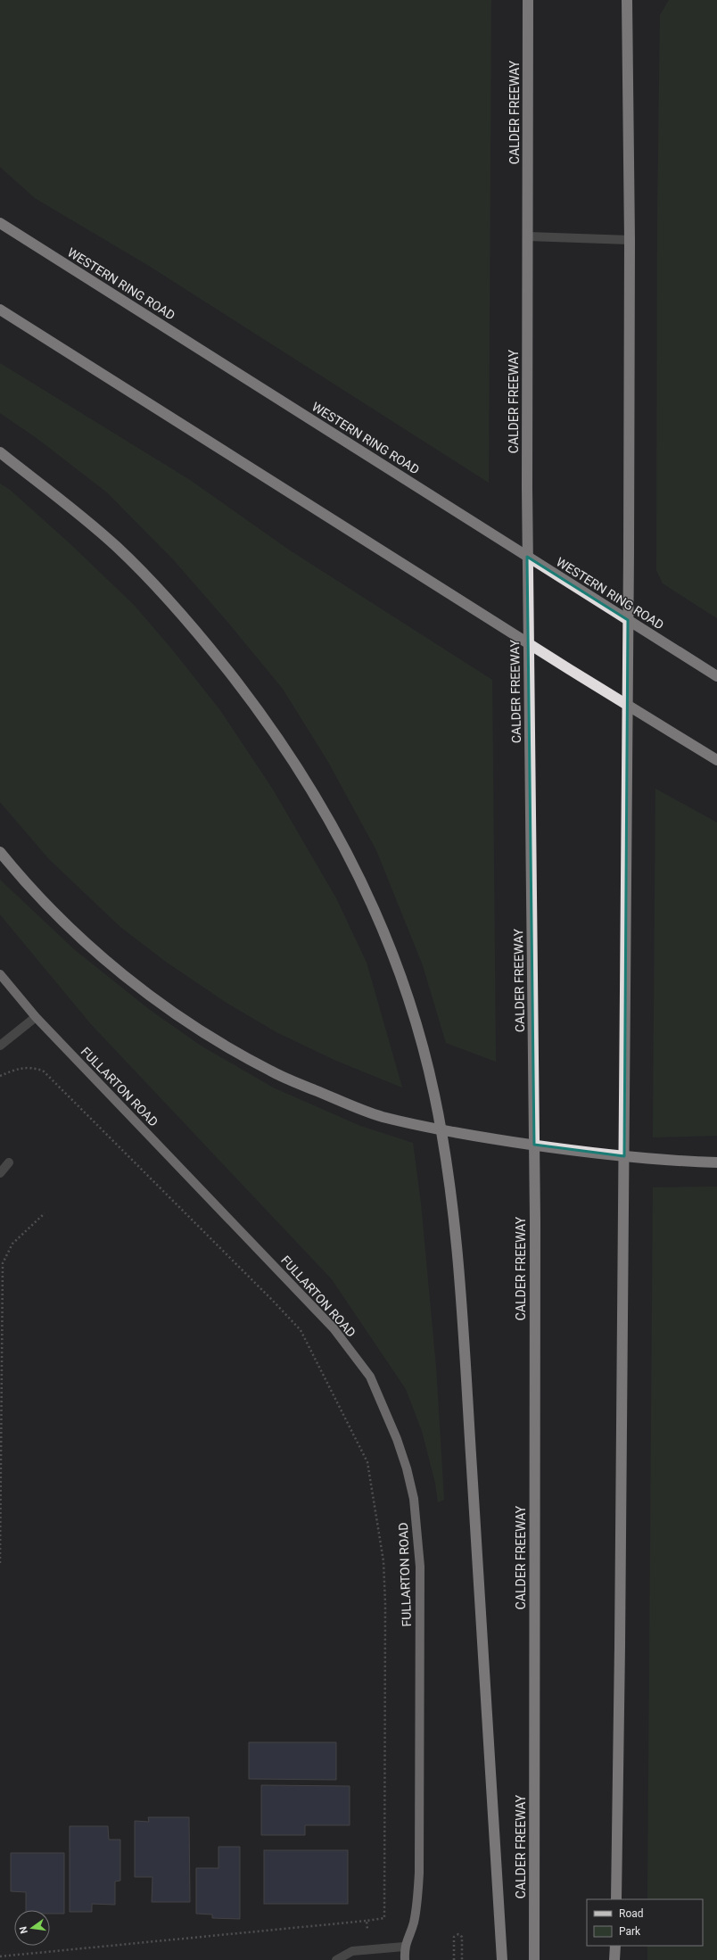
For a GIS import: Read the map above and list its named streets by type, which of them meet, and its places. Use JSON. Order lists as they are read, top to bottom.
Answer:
{
  "streets": {
    "highway": ["CALDER FREEWAY", "WESTERN RING ROAD"],
    "main road": ["FULLARTON ROAD"]
  },
  "legend": ["Road", "Park"],
  "north": "left"
}
